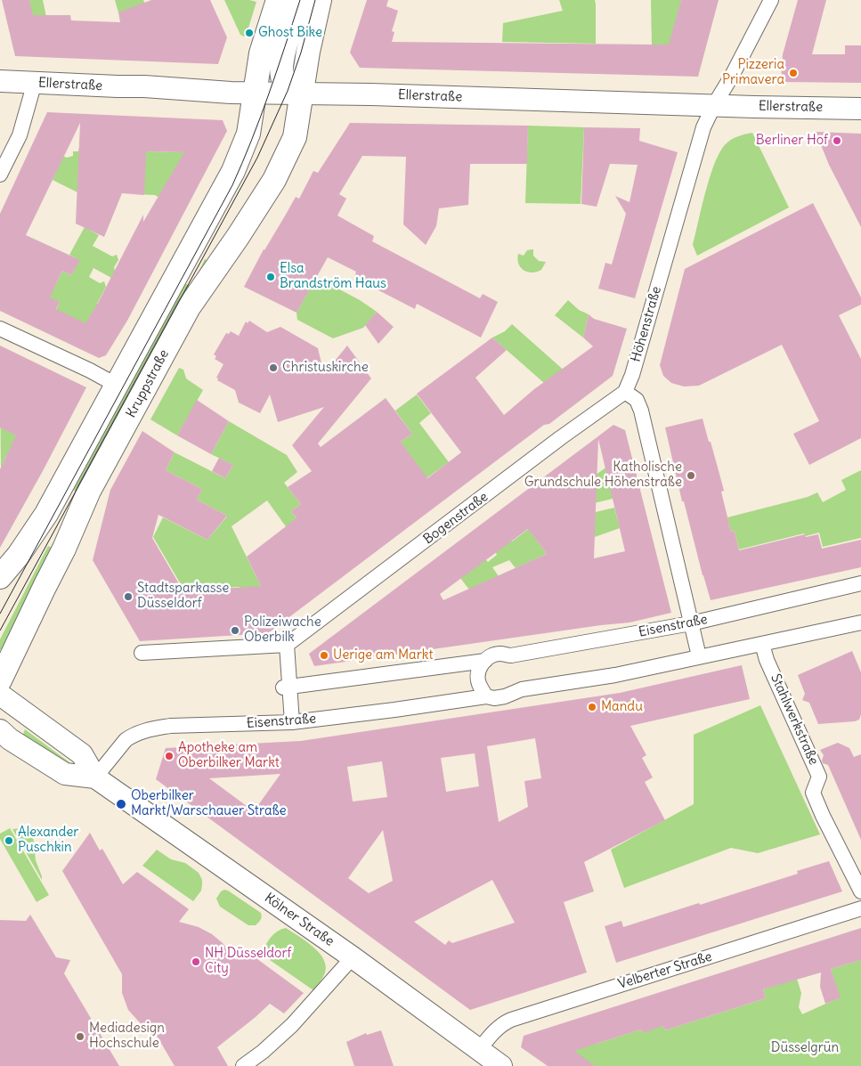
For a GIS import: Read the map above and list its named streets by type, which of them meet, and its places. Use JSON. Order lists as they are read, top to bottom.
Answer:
{
  "streets": {
    "main road": ["Kruppstraße"],
    "street": [
      "Ellerstraße",
      "Höhenstraße",
      "Bogenstraße",
      "Eisenstraße",
      "Stahlwerkstraße",
      "Kölner Straße",
      "Velberter Straße"
    ]
  },
  "crossings": [
    ["Ellerstraße", "Höhenstraße"],
    ["Ellerstraße", "Kruppstraße"],
    ["Höhenstraße", "Bogenstraße"],
    ["Eisenstraße", "Stahlwerkstraße"],
    ["Eisenstraße", "Kölner Straße"],
    ["Kölner Straße", "Velberter Straße"]
  ],
  "parks": ["Düsselgrün"],
  "places": [
    "Ghost Bike",
    "Pizzeria Primavera",
    "Berliner Hof",
    "Elsa Brandström Haus",
    "Christuskirche",
    "Katholische Grundschule Höhenstraße",
    "Stadtsparkasse Düsseldorf",
    "Polizeiwache Oberbilk",
    "Uerige am Markt",
    "Mandu",
    "Apotheke am Oberbilker Markt",
    "Oberbilker Markt/Warschauer Straße",
    "Alexander Puschkin",
    "NH Düsseldorf City",
    "Mediadesign Hochschule"
  ]
}
